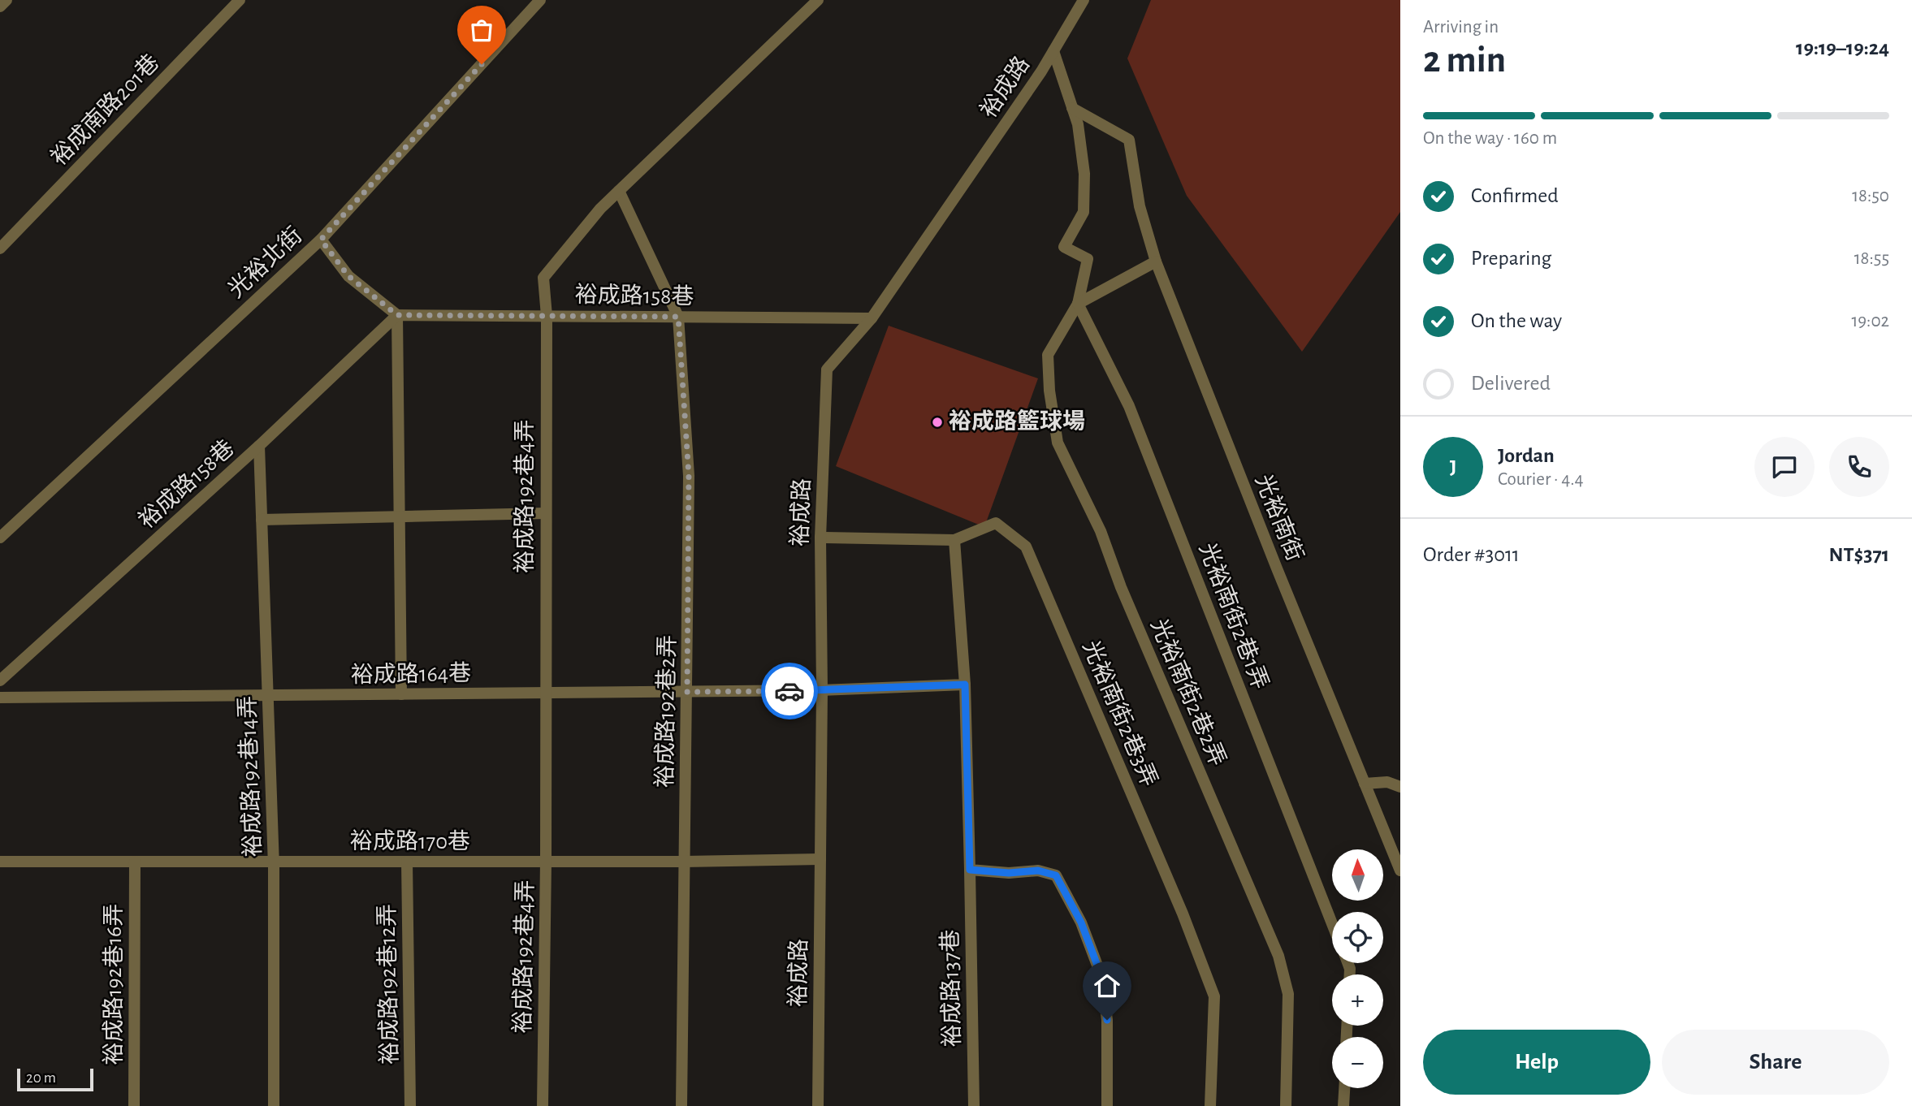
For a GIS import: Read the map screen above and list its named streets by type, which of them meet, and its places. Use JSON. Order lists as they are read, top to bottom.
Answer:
{
  "streets": {
    "street": [
      "裕成路",
      "裕成南路201巷",
      "光裕北街",
      "裕成路158巷",
      "裕成路192巷4弄",
      "光裕南街",
      "光裕南街2巷1弄",
      "裕成路164巷",
      "光裕南街2巷2弄",
      "裕成路192巷2弄",
      "光裕南街2巷3弄",
      "裕成路192巷14弄",
      "裕成路170巷",
      "裕成路192巷16弄",
      "裕成路192巷12弄",
      "裕成路137巷"
    ]
  },
  "crossings": [
    ["裕成路", "裕成路158巷"],
    ["裕成路", "裕成路164巷"],
    ["裕成路", "光裕南街2巷3弄"],
    ["裕成路", "裕成路170巷"],
    ["裕成路158巷", "裕成路192巷4弄"],
    ["裕成路158巷", "裕成路192巷2弄"],
    ["裕成路158巷", "裕成路192巷14弄"],
    ["裕成路192巷4弄", "裕成路164巷"],
    ["裕成路192巷4弄", "裕成路170巷"],
    ["光裕南街", "光裕南街2巷2弄"],
    ["光裕南街2巷1弄", "光裕南街2巷2弄"],
    ["裕成路164巷", "裕成路192巷2弄"],
    ["裕成路164巷", "裕成路192巷14弄"],
    ["裕成路164巷", "裕成路137巷"],
    ["裕成路192巷2弄", "裕成路170巷"],
    ["光裕南街2巷3弄", "裕成路137巷"],
    ["裕成路192巷14弄", "裕成路170巷"],
    ["裕成路170巷", "裕成路192巷16弄"],
    ["裕成路170巷", "裕成路192巷12弄"]
  ],
  "places": ["裕成路籃球場"],
  "scale_bar": "20 m",
  "north": "top",
  "page": {
    "heading": ["2 min", "Arriving in", "19:19–19:24"],
    "panel": [
      "Jordan",
      "Courier · 4.4",
      "Order #3011",
      "NT$371"
    ],
    "bar": "On the way · 160 m",
    "list": [
      ["Confirmed", "18:50"],
      ["Preparing", "18:55"],
      ["On the way", "19:02"],
      "Delivered"
    ],
    "round": "J",
    "map_buttons": ["+", "−"],
    "buttons": ["Help", "Share"],
    "scale": "20 m"
  }
}
